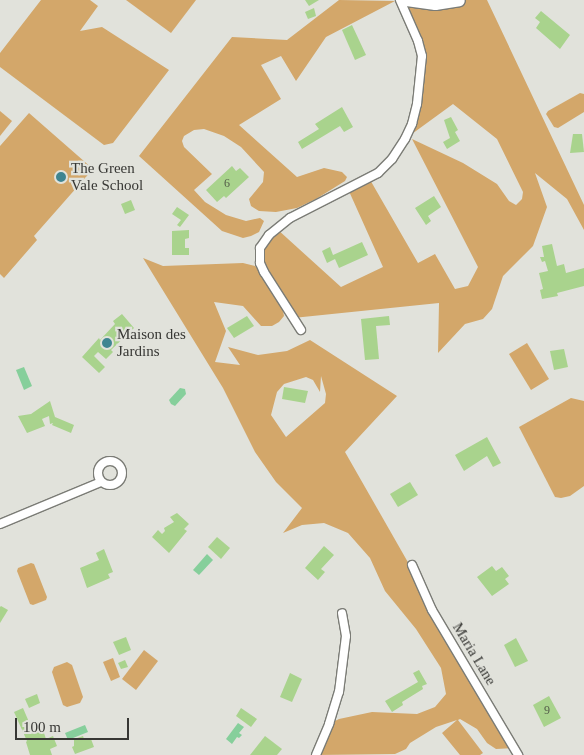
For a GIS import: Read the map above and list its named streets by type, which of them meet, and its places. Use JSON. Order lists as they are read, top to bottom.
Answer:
{
  "streets": {
    "street": ["Maria Lane"]
  },
  "places": ["The Green Vale School", "Maison des Jardins"],
  "house_numbers": ["6", "9"],
  "scale_bar": "100 m"
}
